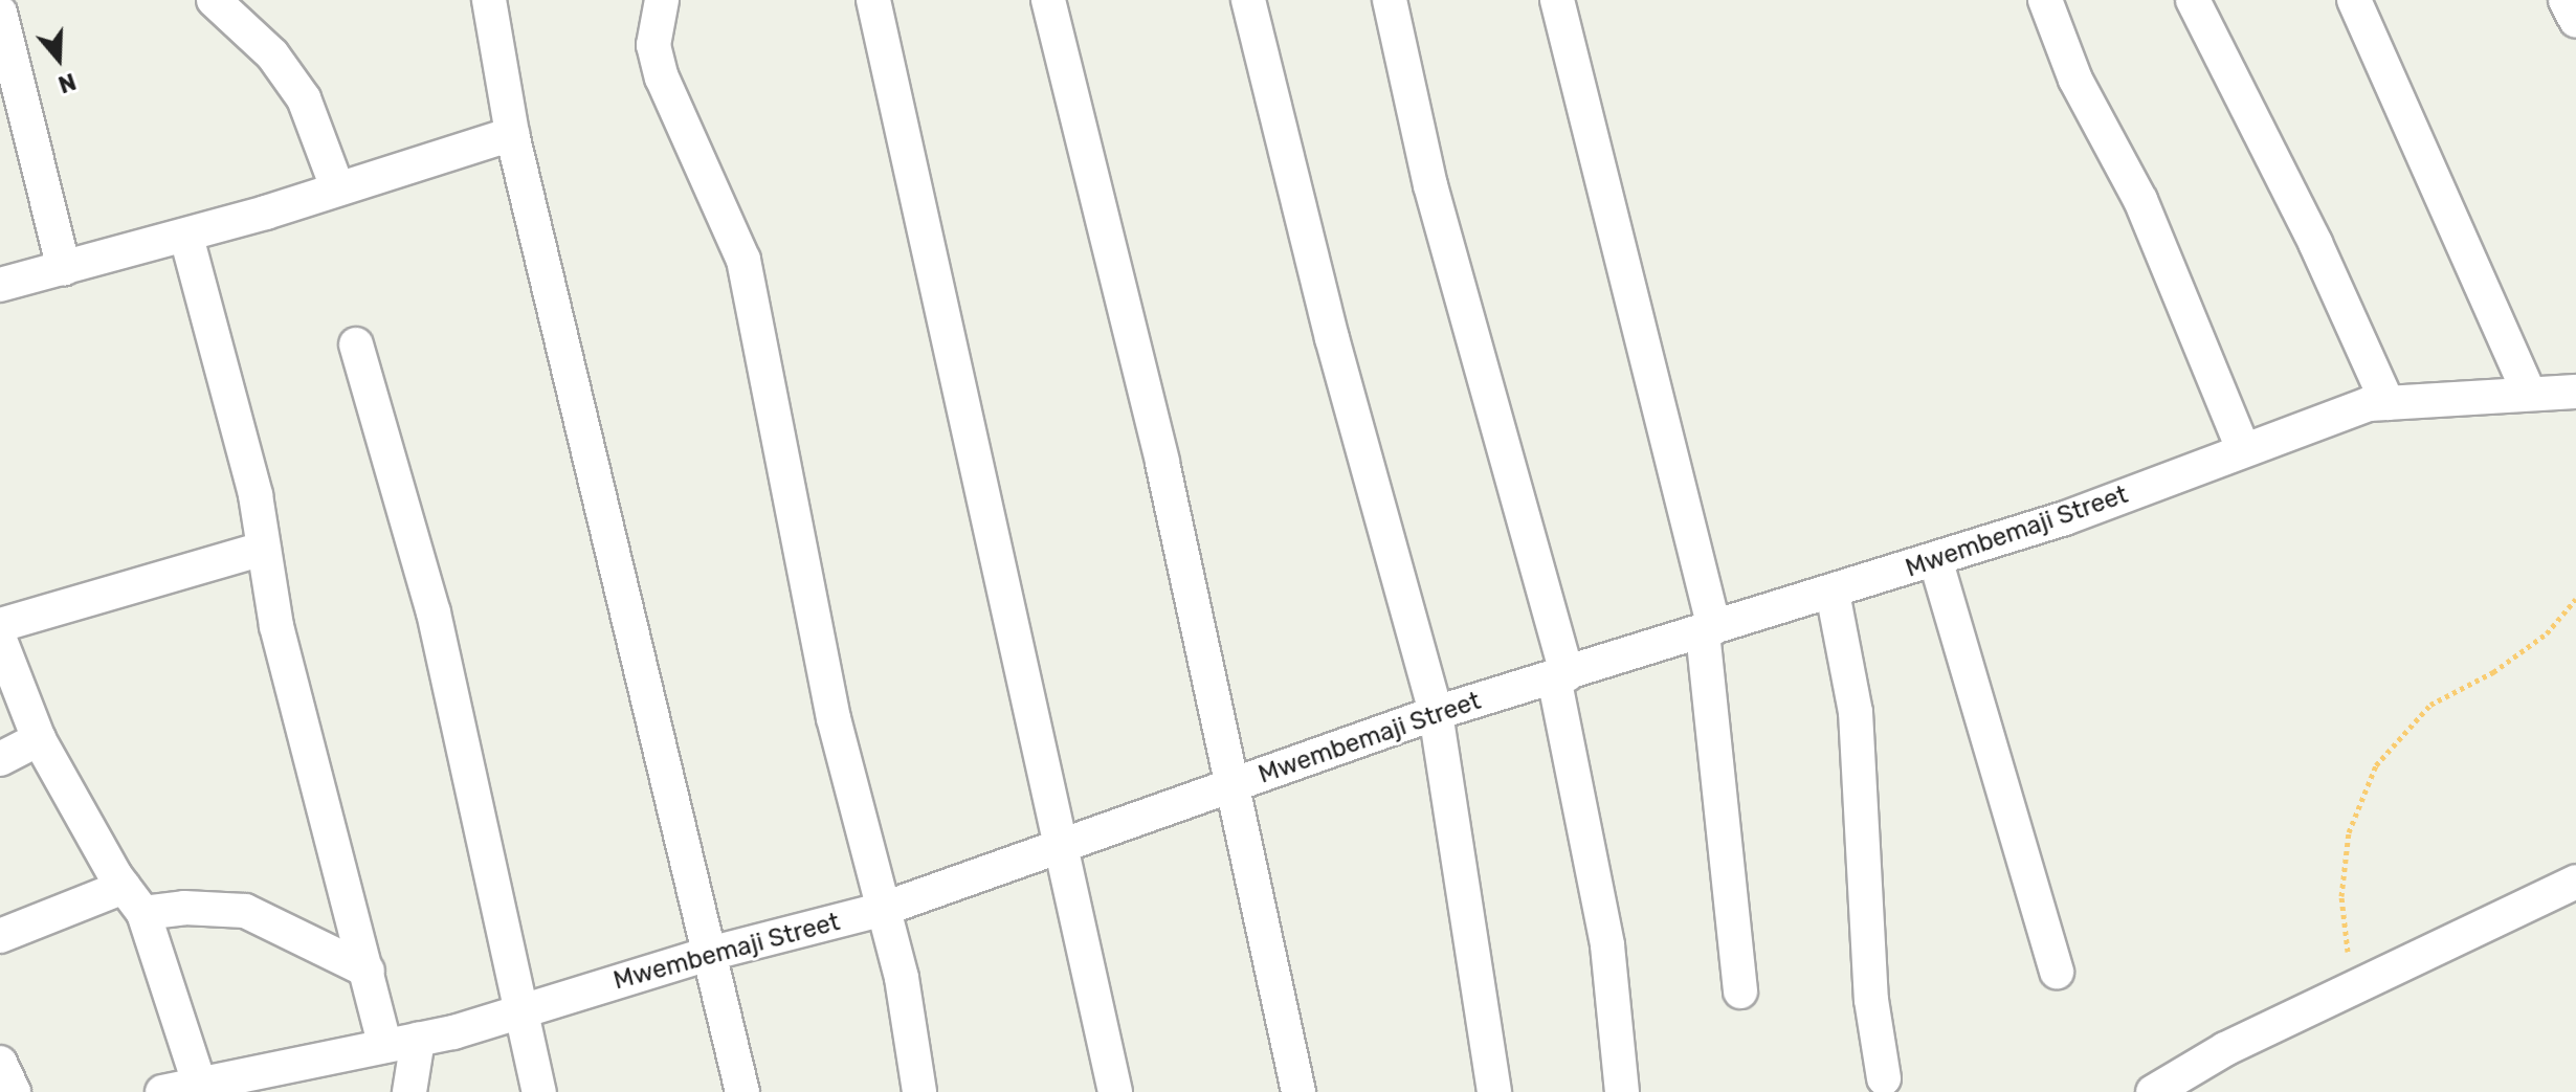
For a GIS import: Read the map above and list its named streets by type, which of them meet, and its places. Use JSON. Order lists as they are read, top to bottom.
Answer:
{
  "streets": {
    "street": ["Mwembemaji Street"]
  },
  "north": "bottom"
}
